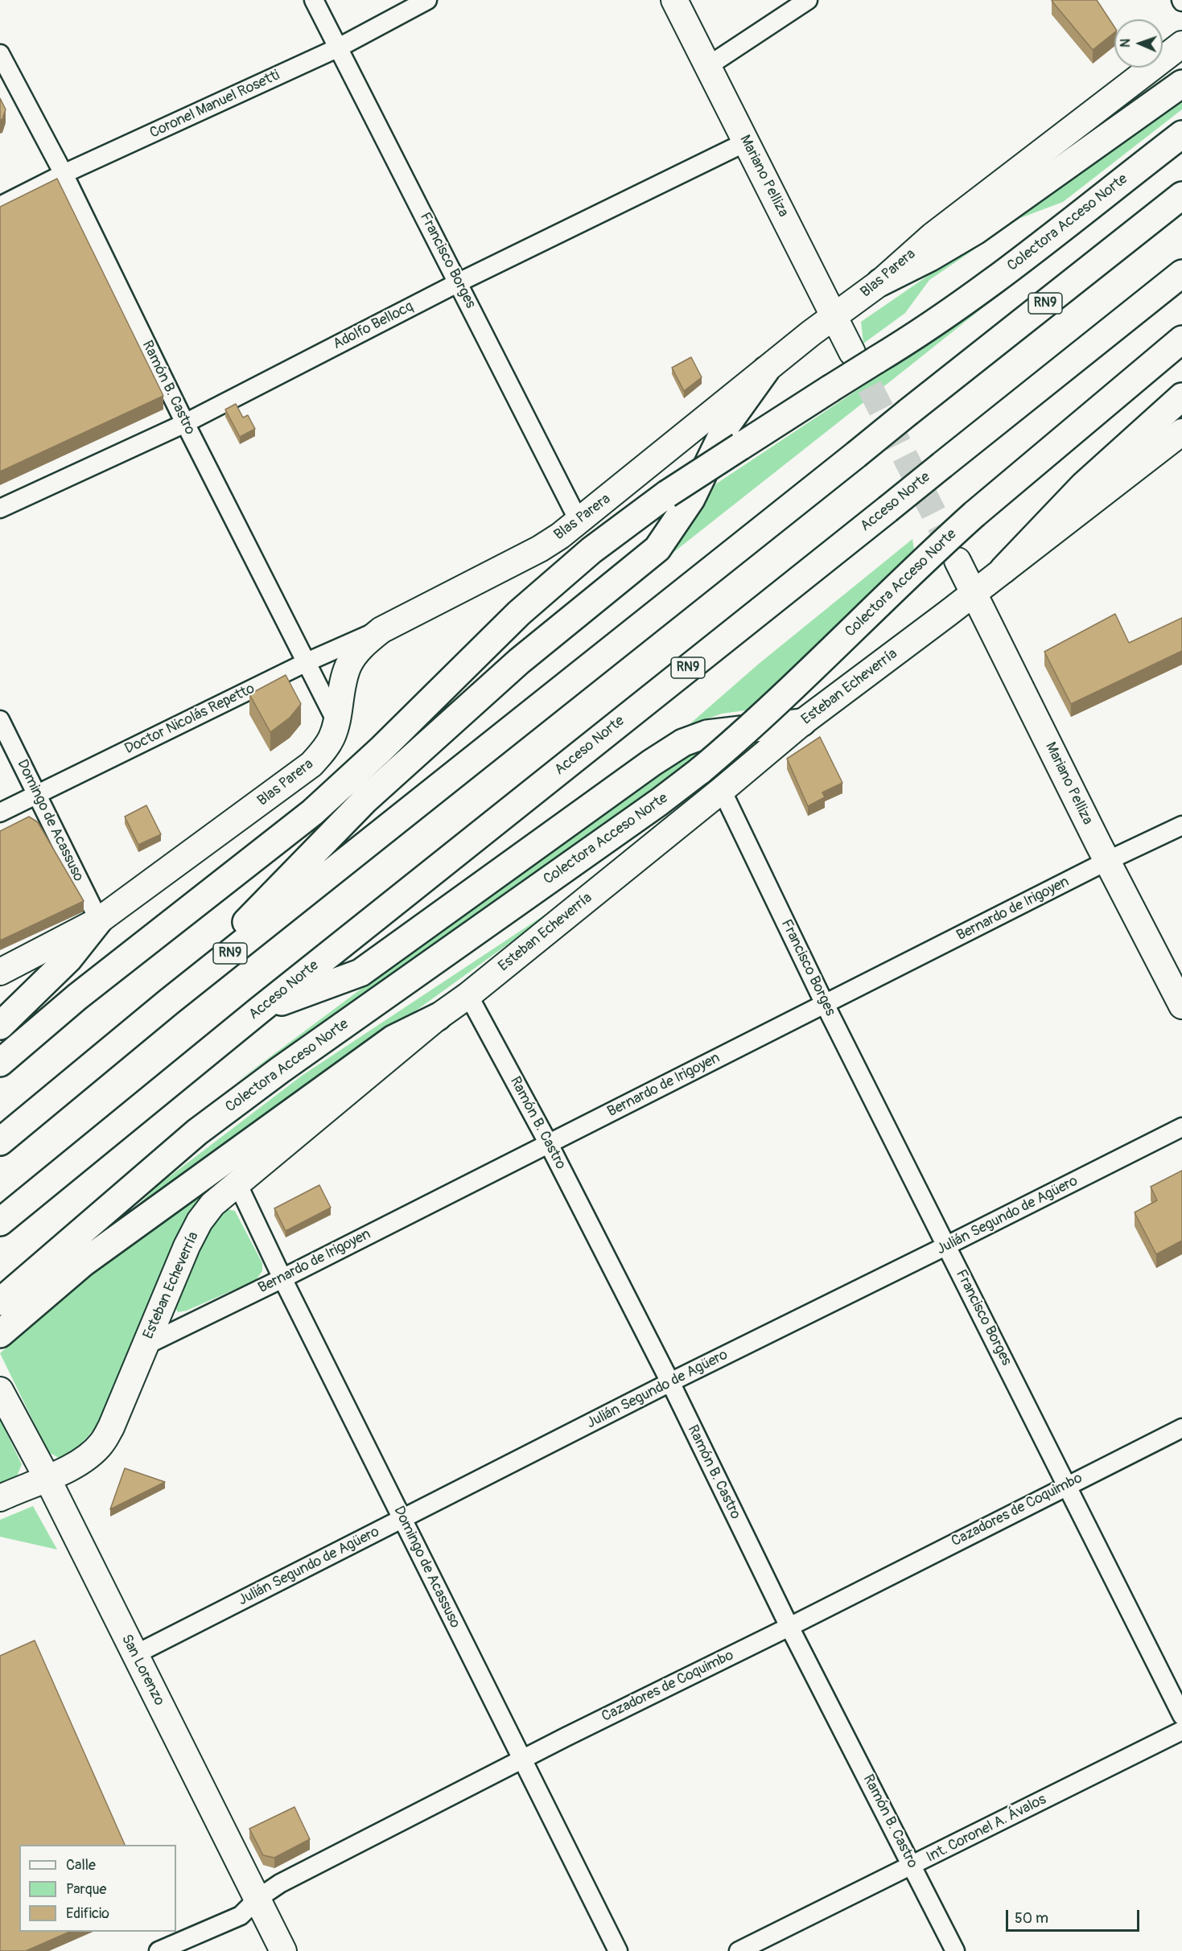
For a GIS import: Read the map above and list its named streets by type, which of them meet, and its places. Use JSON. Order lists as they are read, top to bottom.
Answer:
{
  "streets": {
    "highway": ["Colectora Acceso Norte", "RN9", "Acceso Norte"],
    "street": [
      "Coronel Manuel Rosetti",
      "Mariano Pelliza",
      "Francisco Borges",
      "Blas Parera",
      "Adolfo Bellocq",
      "Ramón B. Castro",
      "Esteban Echeverría",
      "Doctor Nicolás Repetto",
      "Domingo de Acassuso",
      "Bernardo de Irigoyen",
      "Julián Segundo de Agüero",
      "Cazadores de Coquimbo",
      "San Lorenzo",
      "Int. Coronel A. Ávalos"
    ]
  },
  "crossings": [
    ["Coronel Manuel Rosetti", "Francisco Borges"],
    ["Coronel Manuel Rosetti", "Ramón B. Castro"],
    ["Mariano Pelliza", "Colectora Acceso Norte"],
    ["Mariano Pelliza", "Blas Parera"],
    ["Mariano Pelliza", "Adolfo Bellocq"],
    ["Mariano Pelliza", "Esteban Echeverría"],
    ["Mariano Pelliza", "Bernardo de Irigoyen"],
    ["Francisco Borges", "Blas Parera"],
    ["Francisco Borges", "Adolfo Bellocq"],
    ["Francisco Borges", "Esteban Echeverría"],
    ["Francisco Borges", "Bernardo de Irigoyen"],
    ["Francisco Borges", "Julián Segundo de Agüero"],
    ["Francisco Borges", "Cazadores de Coquimbo"],
    ["Blas Parera", "Ramón B. Castro"],
    ["Blas Parera", "Doctor Nicolás Repetto"],
    ["Blas Parera", "Domingo de Acassuso"],
    ["Adolfo Bellocq", "Ramón B. Castro"],
    ["Ramón B. Castro", "Esteban Echeverría"],
    ["Ramón B. Castro", "Doctor Nicolás Repetto"],
    ["Ramón B. Castro", "Bernardo de Irigoyen"],
    ["Ramón B. Castro", "Julián Segundo de Agüero"],
    ["Ramón B. Castro", "Cazadores de Coquimbo"],
    ["Ramón B. Castro", "Int. Coronel A. Ávalos"],
    ["Esteban Echeverría", "Domingo de Acassuso"],
    ["Esteban Echeverría", "Bernardo de Irigoyen"],
    ["Esteban Echeverría", "San Lorenzo"],
    ["Doctor Nicolás Repetto", "Domingo de Acassuso"],
    ["Domingo de Acassuso", "Bernardo de Irigoyen"],
    ["Domingo de Acassuso", "Julián Segundo de Agüero"],
    ["Domingo de Acassuso", "Cazadores de Coquimbo"],
    ["Julián Segundo de Agüero", "San Lorenzo"],
    ["Cazadores de Coquimbo", "San Lorenzo"]
  ],
  "legend": ["Calle", "Parque", "Edificio"],
  "scale_bar": "50 m",
  "north": "left"
}
